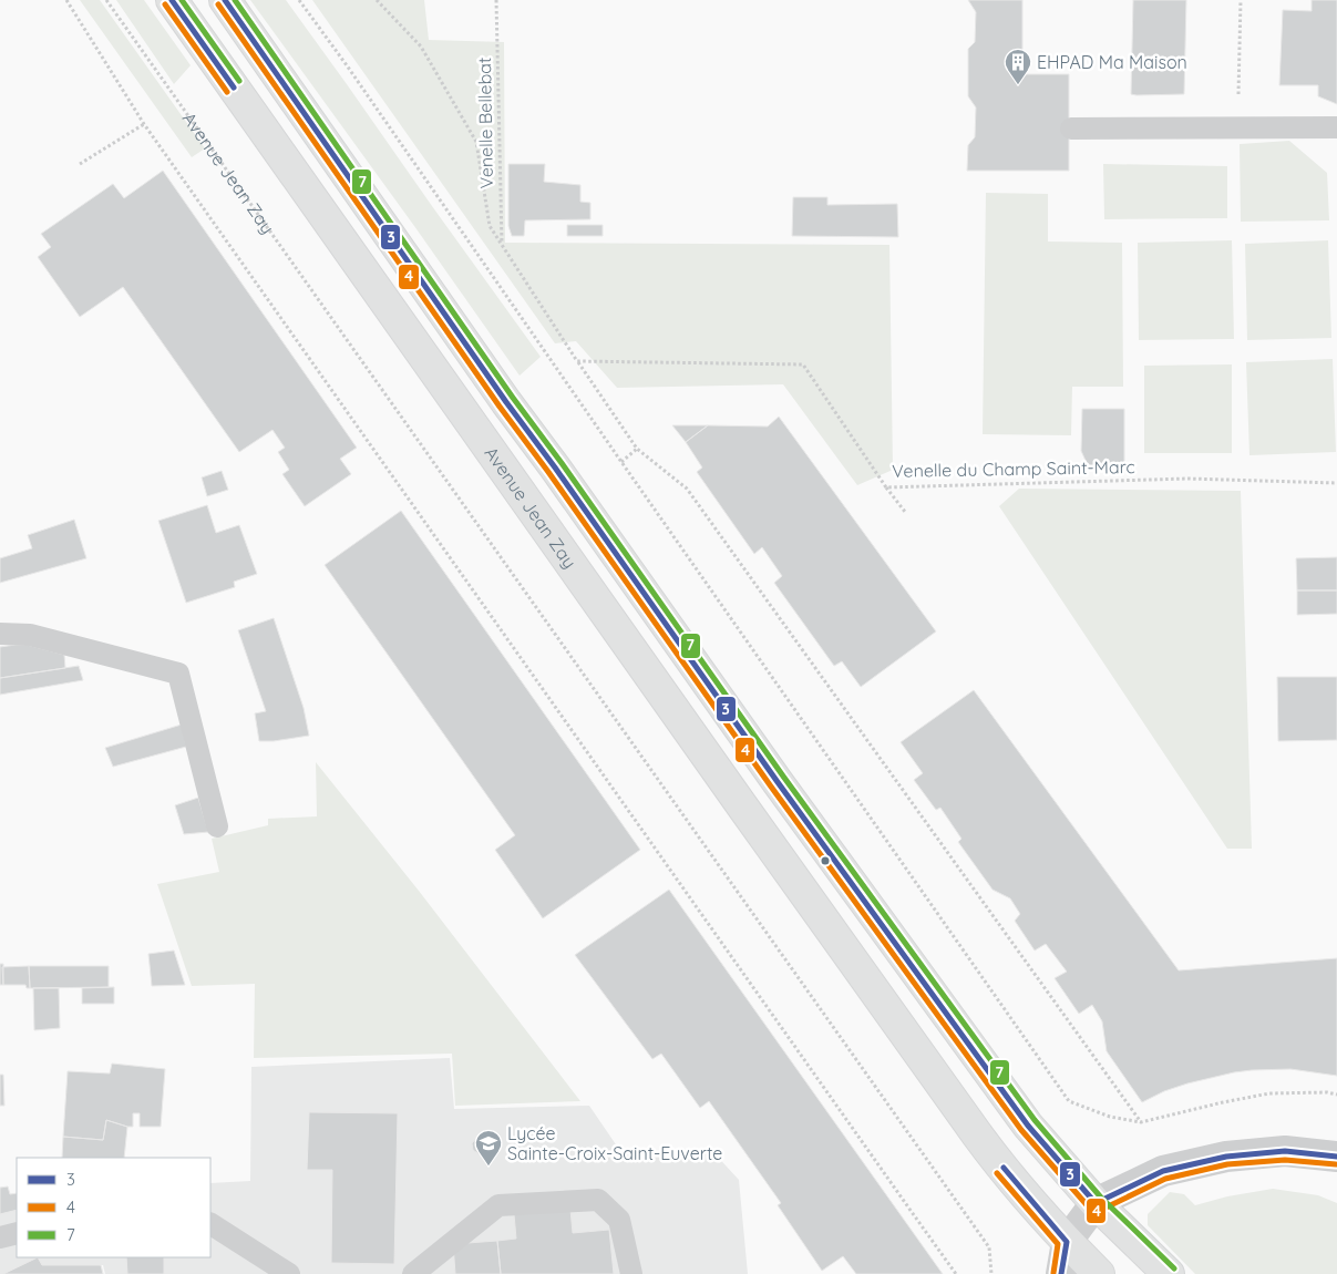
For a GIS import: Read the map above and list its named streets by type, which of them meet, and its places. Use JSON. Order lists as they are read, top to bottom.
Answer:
{
  "streets": {
    "main road": ["Avenue Jean Zay"],
    "path": ["Venelle Bellebat", "Venelle du Champ Saint-Marc"]
  },
  "places": {
    "building": ["EHPAD Ma Maison"],
    "school or university": ["Lycée Sainte-Croix-Saint-Euverte"]
  },
  "lines": ["transit line 3", "transit line 7", "transit line 4"],
  "legend": ["3", "4", "7"]
}
